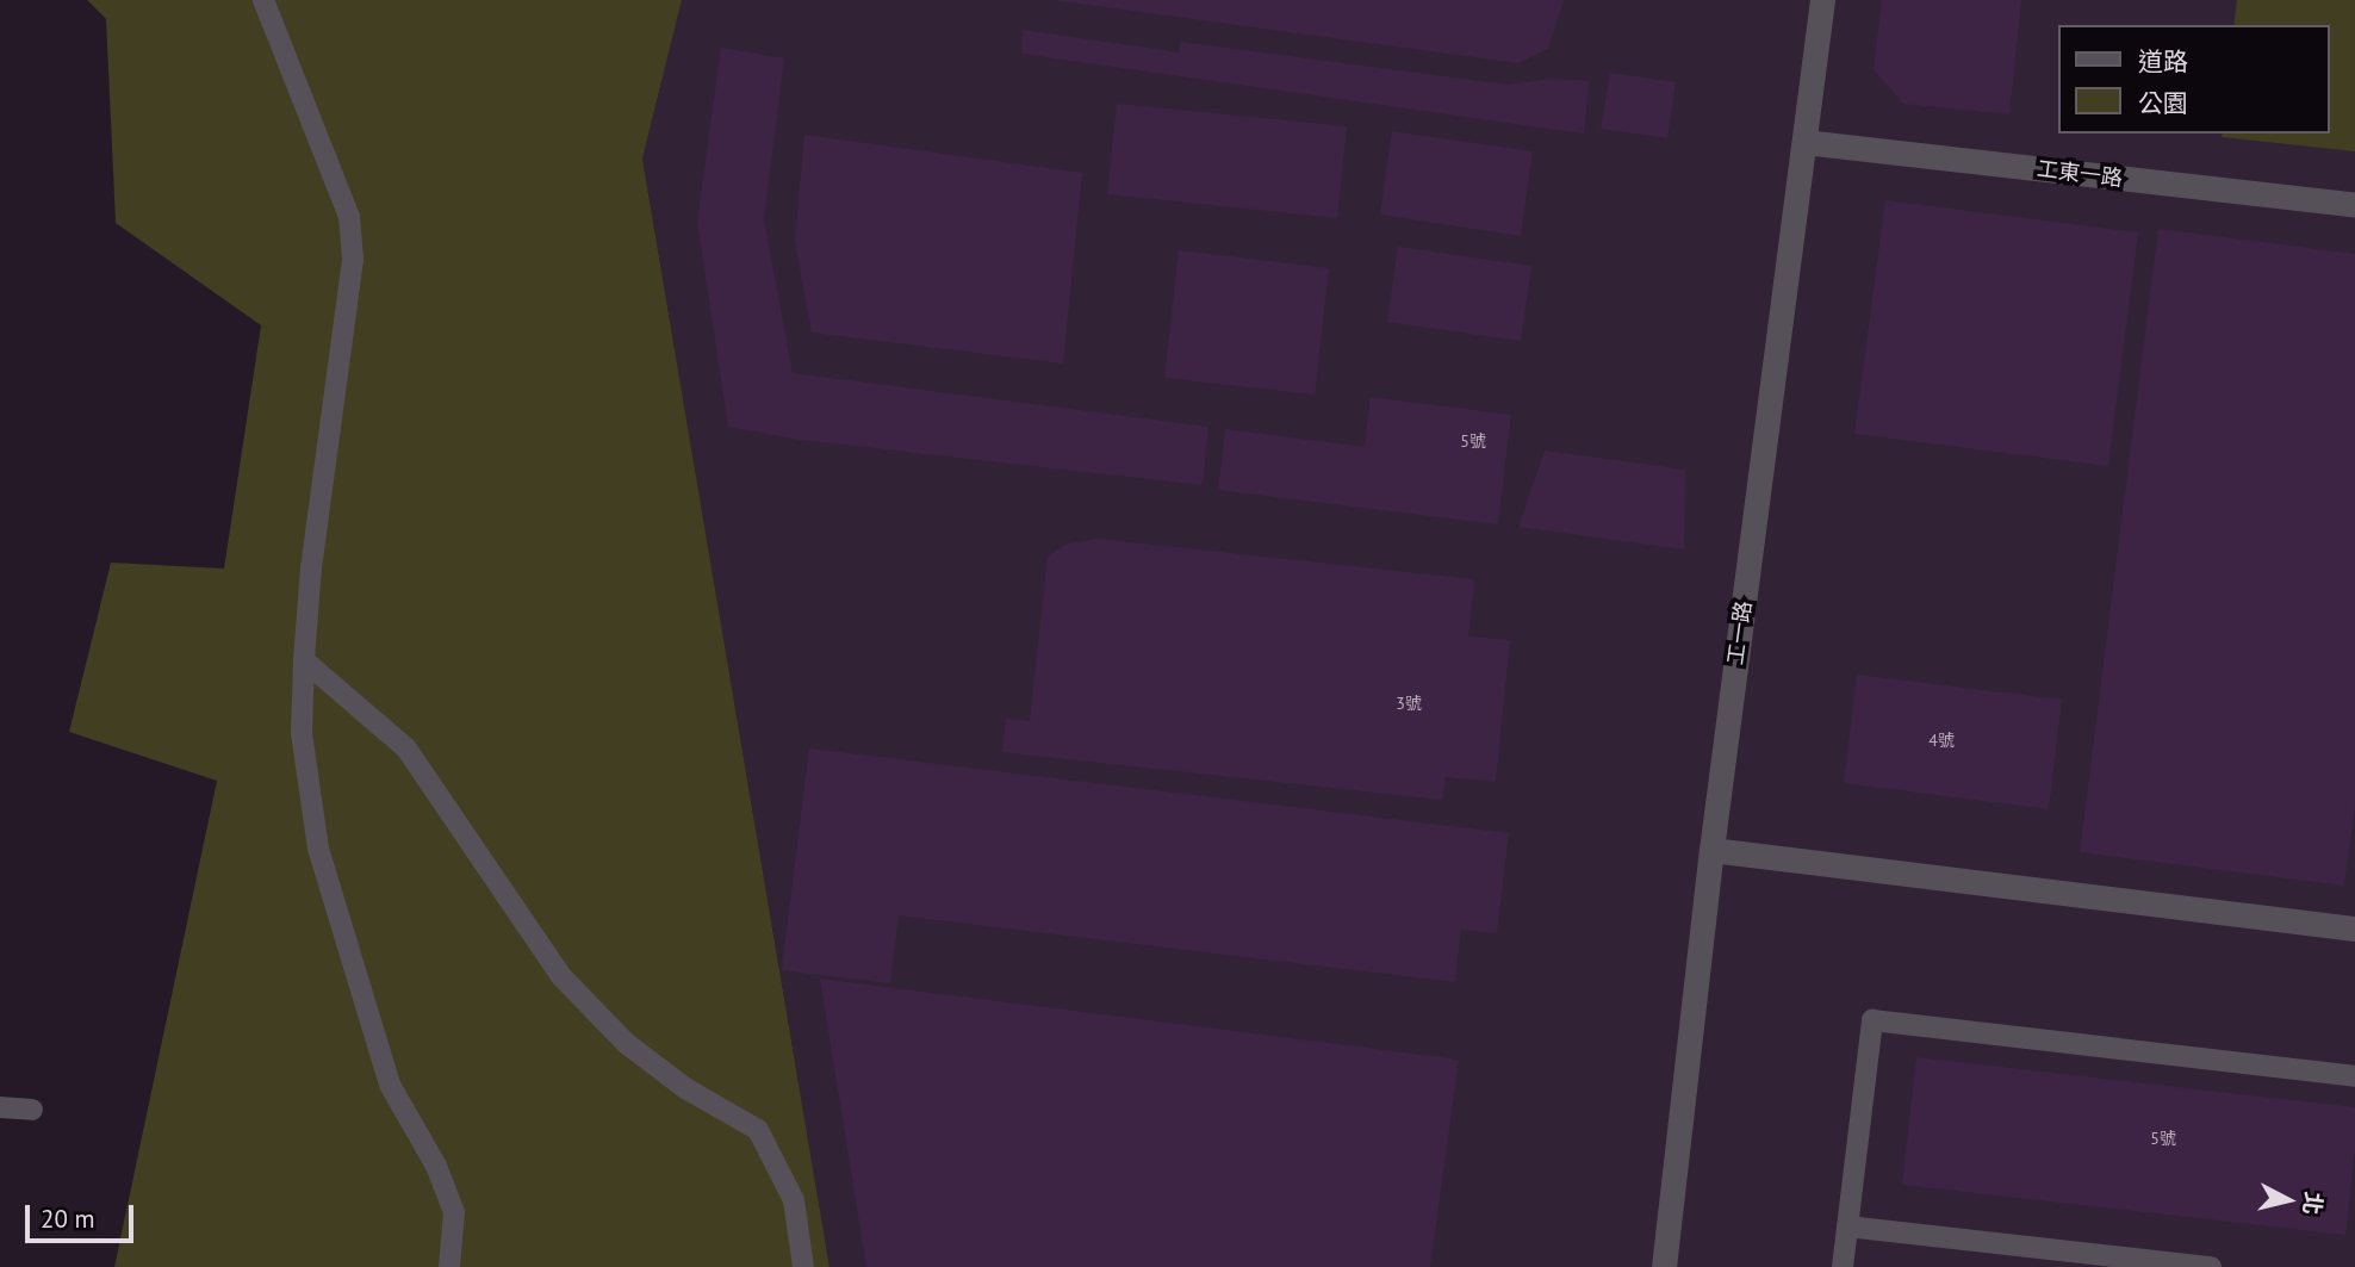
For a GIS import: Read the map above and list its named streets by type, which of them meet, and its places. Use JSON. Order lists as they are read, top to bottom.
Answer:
{
  "streets": {
    "street": ["工東一路", "工一路"]
  },
  "crossings": [
    ["工東一路", "工一路"]
  ],
  "house_numbers": [
    "5號",
    "3號",
    "4號",
    "5號"
  ],
  "legend": ["道路", "公園"],
  "scale_bar": "20 m",
  "north": "right"
}
